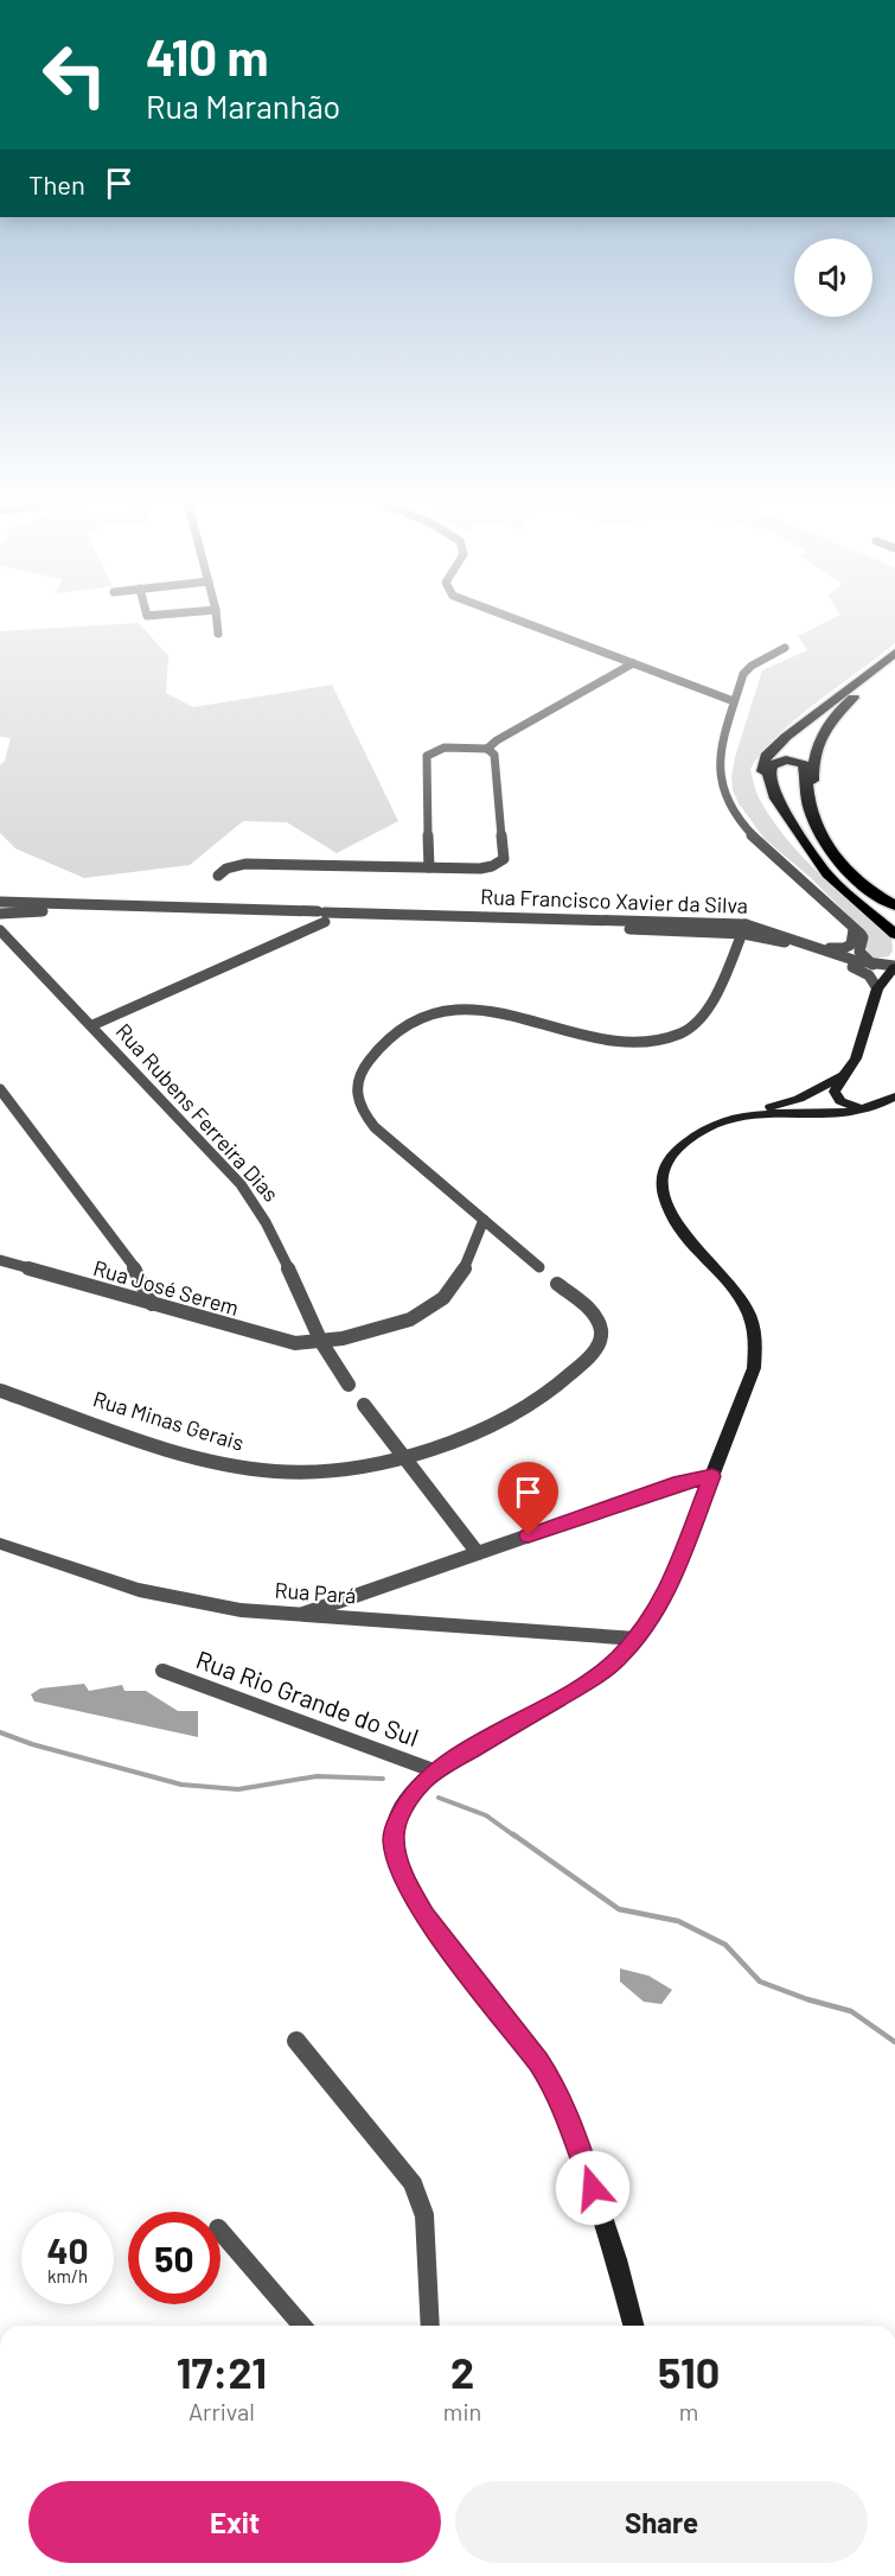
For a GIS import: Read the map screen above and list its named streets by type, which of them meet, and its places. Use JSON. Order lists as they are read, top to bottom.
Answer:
{
  "streets": {
    "street": [
      "Rua Francisco Xavier da Silva",
      "Rua Rubens Ferreira Dias",
      "Rua José Serem",
      "Rua Minas Gerais",
      "Rua Pará",
      "Rua Rio Grande do Sul"
    ]
  },
  "crossings": [
    ["Rua Rubens Ferreira Dias", "Rua José Serem"]
  ],
  "page": {
    "turn": ["410 m", "Rua Maranhão"],
    "then": "Then",
    "speed": "40 km/h",
    "limit": "50",
    "eta": [
      "17:21",
      "Arrival",
      "2",
      "min",
      "510",
      "m"
    ],
    "buttons": ["Exit", "Share"]
  }
}
